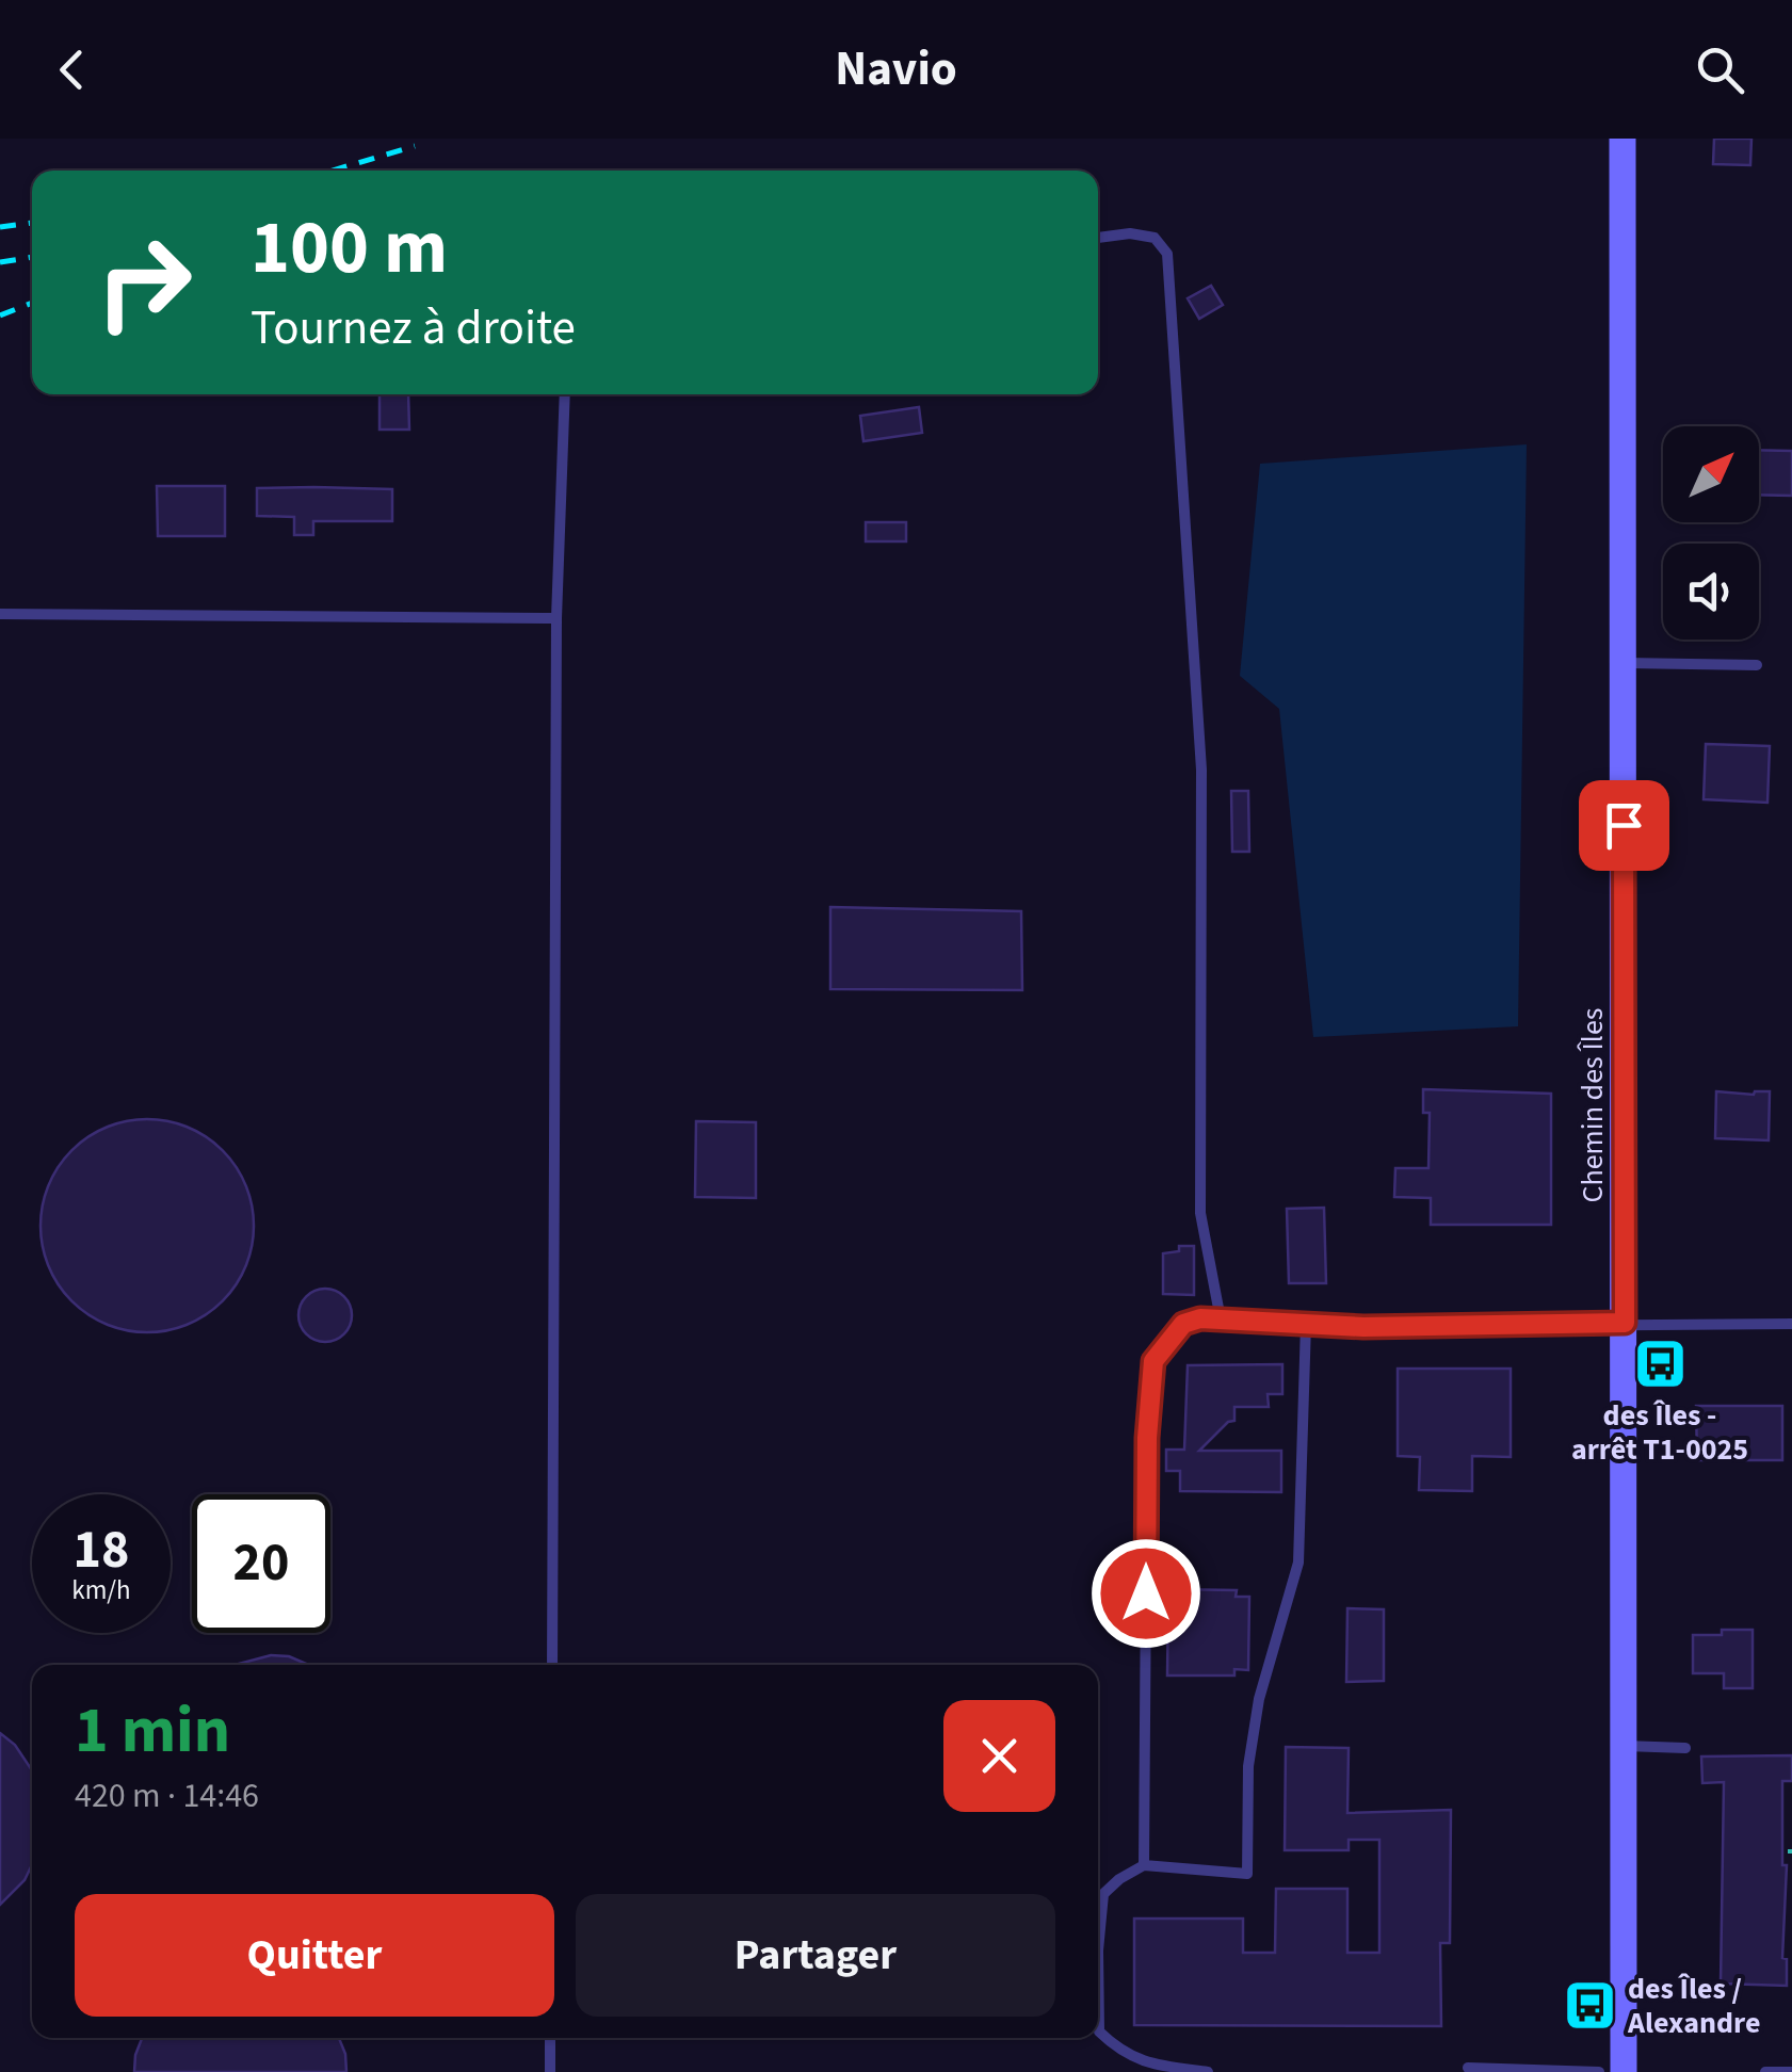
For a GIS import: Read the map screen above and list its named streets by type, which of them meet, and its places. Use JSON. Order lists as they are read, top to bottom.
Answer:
{
  "streets": {
    "main road": ["Chemin des Îles"]
  },
  "places": {
    "bus stop": ["des Îles - arrêt T1-0025", "des Îles / Alexandre"]
  },
  "north": "top right",
  "page": {
    "header": "Navio",
    "turn": ["100 m", "Tournez à droite"],
    "speed": "18 km/h",
    "limit": "20",
    "heading": ["1 min", "420 m · 14:46"],
    "buttons": ["Quitter", "Partager"]
  }
}
